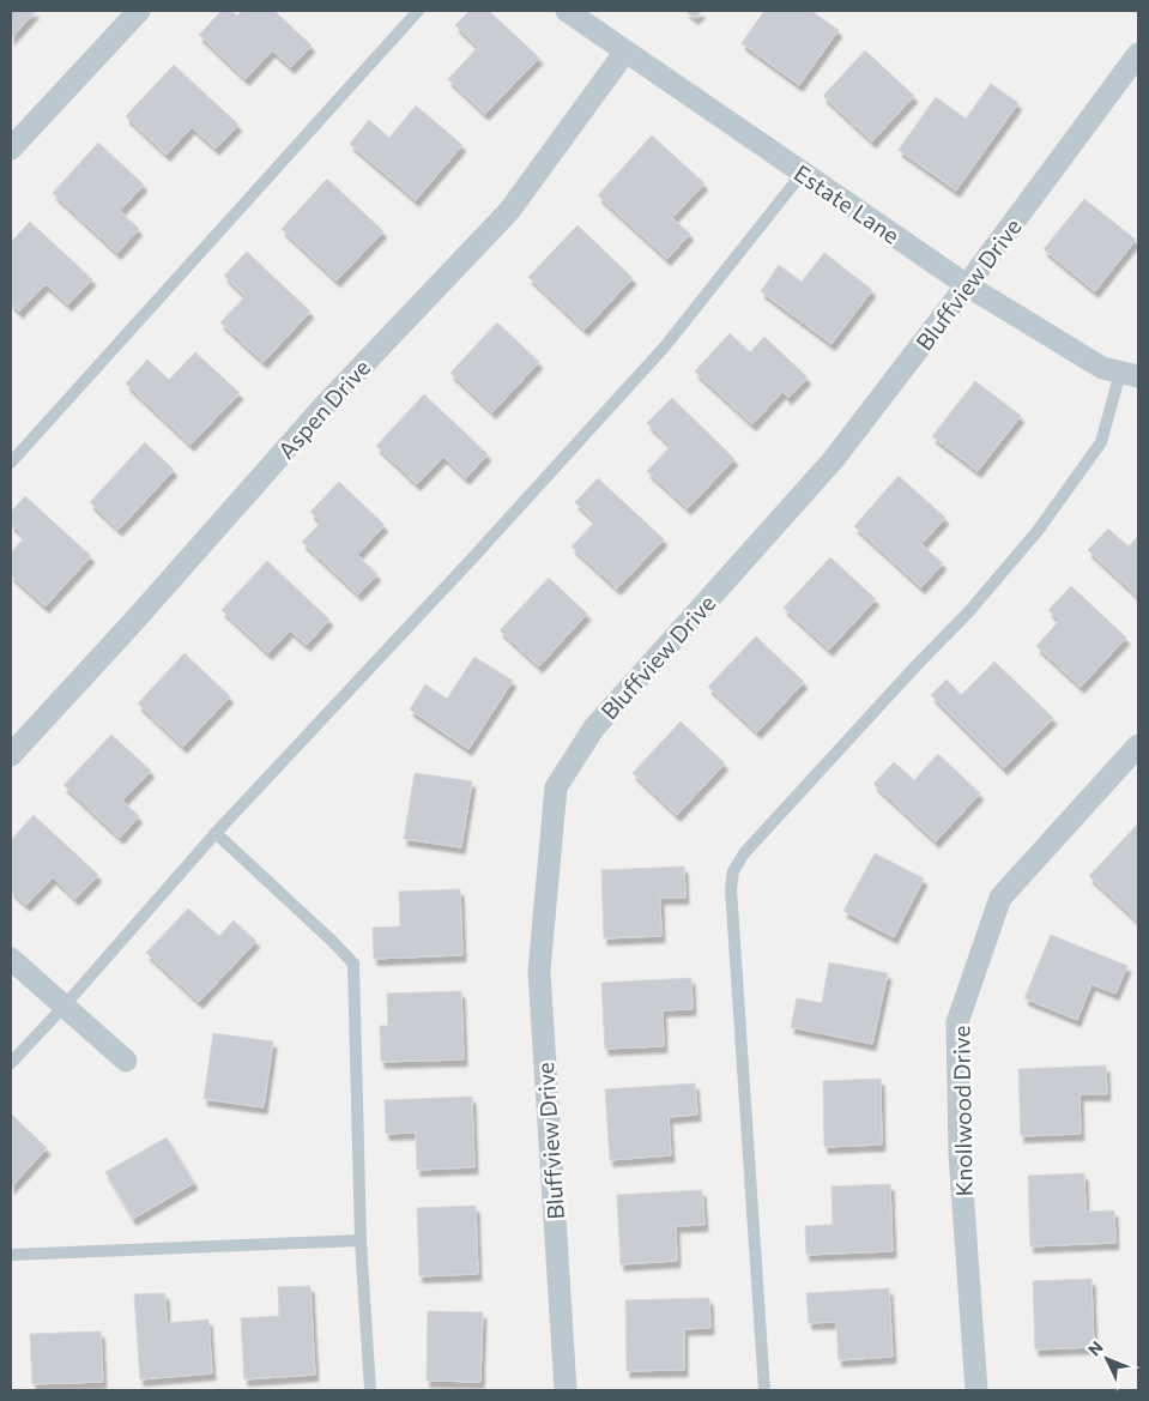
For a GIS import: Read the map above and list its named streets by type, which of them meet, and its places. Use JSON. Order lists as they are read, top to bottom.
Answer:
{
  "streets": {
    "street": [
      "Estate Lane",
      "Bluffview Drive",
      "Aspen Drive",
      "Knollwood Drive"
    ]
  },
  "crossings": [
    ["Estate Lane", "Bluffview Drive"],
    ["Estate Lane", "Aspen Drive"]
  ],
  "north": "top left"
}
